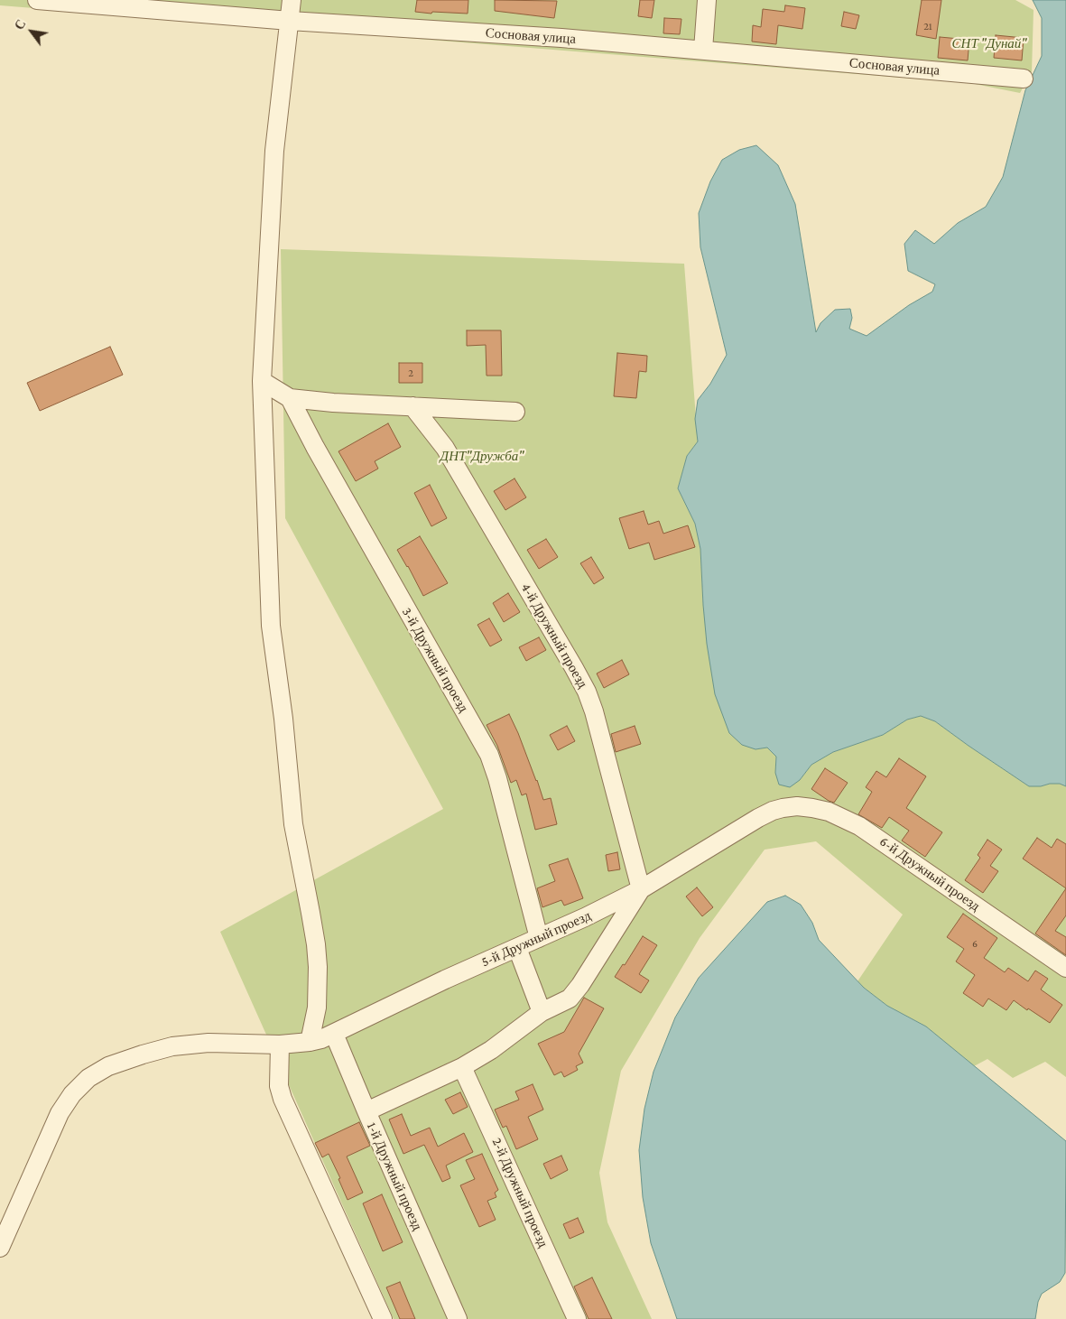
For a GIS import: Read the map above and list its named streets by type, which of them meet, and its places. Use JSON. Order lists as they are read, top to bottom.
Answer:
{
  "streets": {
    "street": [
      "Сосновая улица",
      "4-й Дружный проезд",
      "3-й Дружный проезд",
      "6-й Дружный проезд",
      "5-й Дружный проезд",
      "1-й Дружный проезд",
      "2-й Дружный проезд"
    ]
  },
  "crossings": [
    ["4-й Дружный проезд", "5-й Дружный проезд"],
    ["3-й Дружный проезд", "5-й Дружный проезд"],
    ["6-й Дружный проезд", "5-й Дружный проезд"],
    ["5-й Дружный проезд", "1-й Дружный проезд"]
  ],
  "parks": ["СНТ \"Дунай\"", "ДНТ\"Дружба\""],
  "house_numbers": ["21", "2", "6"],
  "north": "top left"
}
